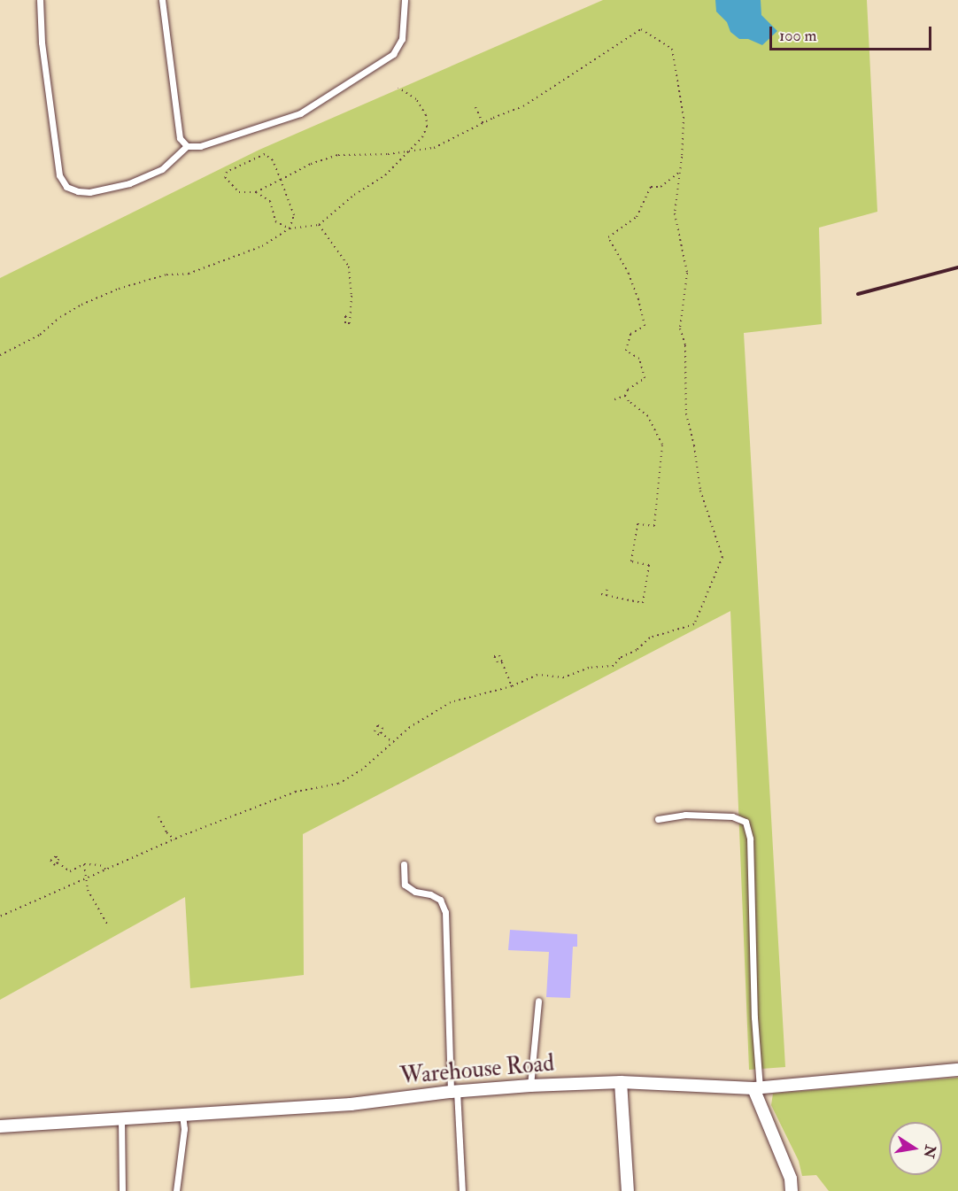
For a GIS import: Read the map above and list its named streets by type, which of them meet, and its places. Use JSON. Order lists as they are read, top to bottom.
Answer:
{
  "streets": {
    "street": ["Warehouse Road"]
  },
  "scale_bar": "100 m",
  "north": "right"
}
